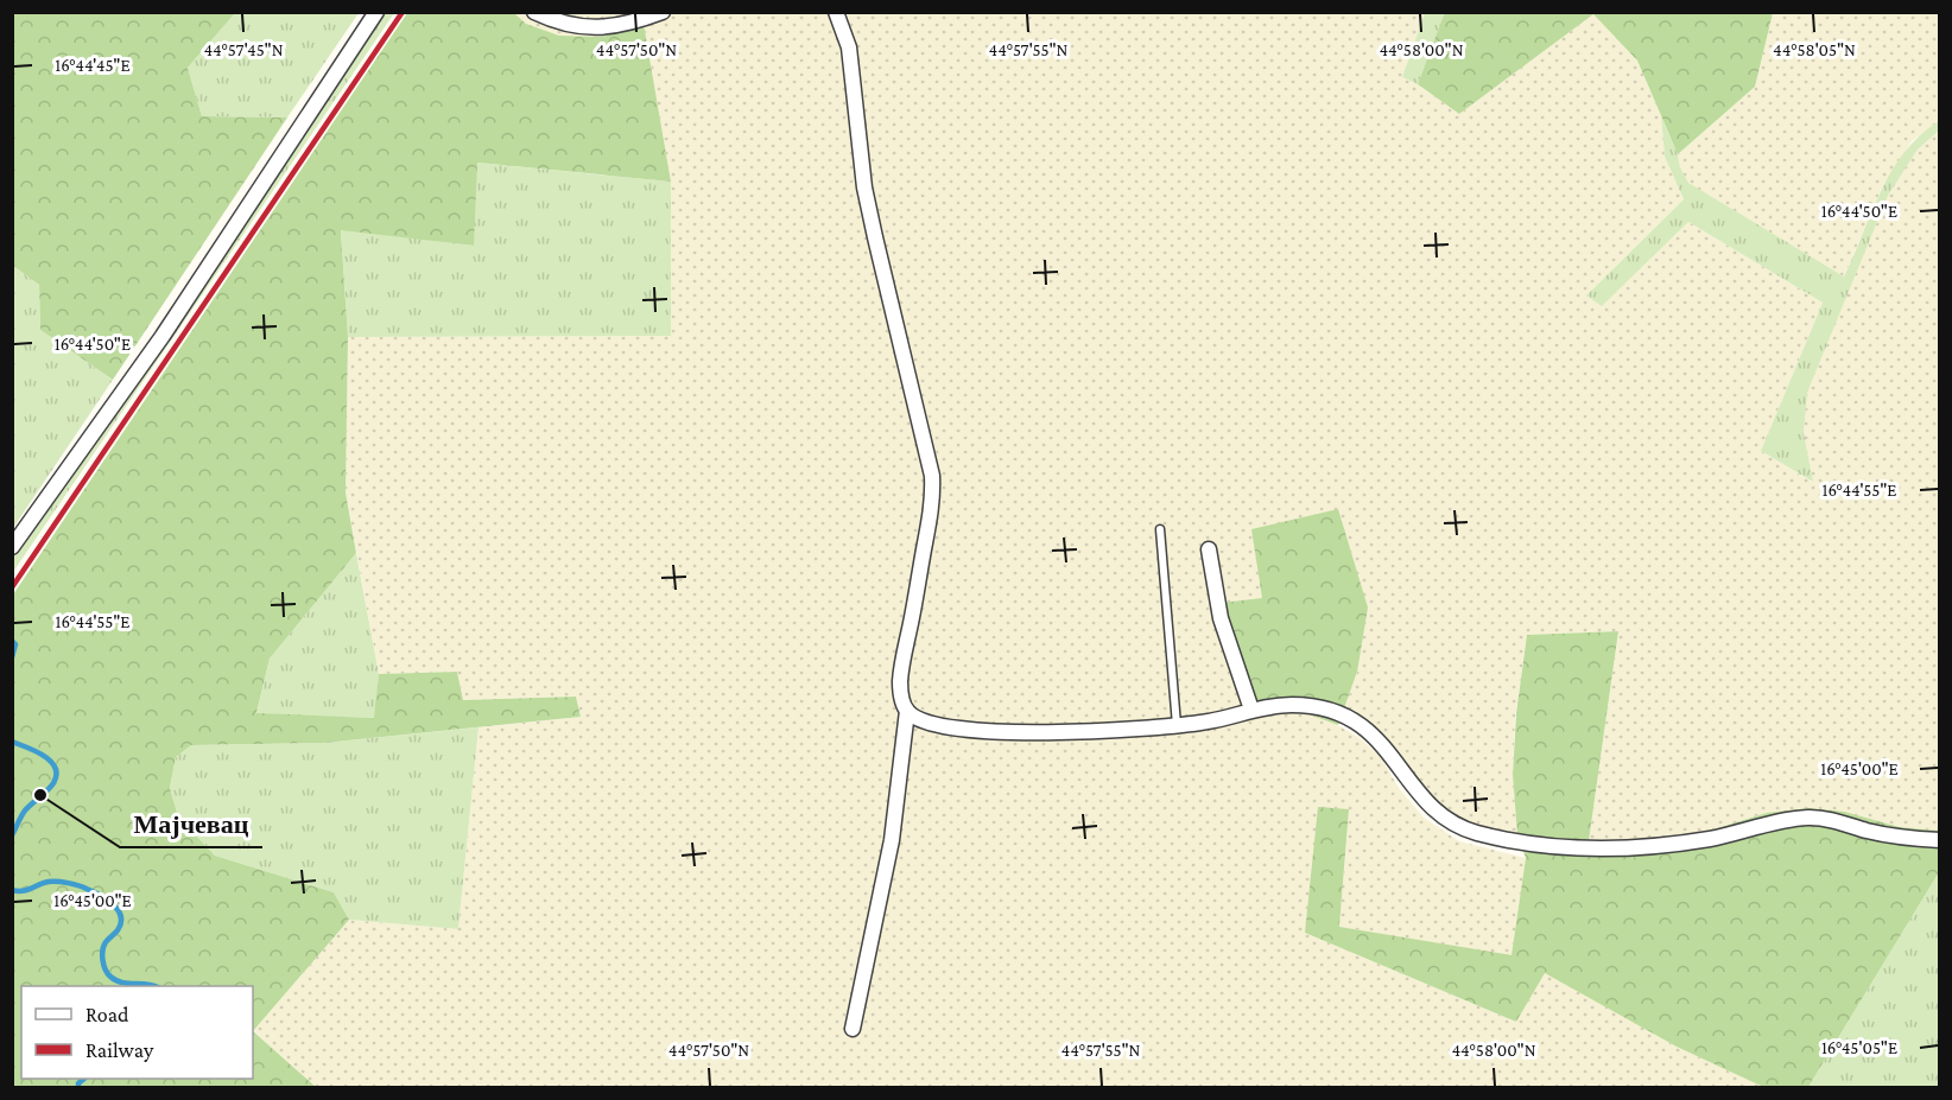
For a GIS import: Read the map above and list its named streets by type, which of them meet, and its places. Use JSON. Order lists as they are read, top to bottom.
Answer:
{
  "places": ["Мајчевац"],
  "legend": ["Road", "Railway"],
  "coordinates": [
    "44°57'45\"N",
    "44°57'50\"N",
    "44°57'55\"N",
    "44°58'00\"N",
    "44°58'05\"N",
    "16°44'45\"E",
    "16°44'50\"E",
    "16°44'55\"E",
    "16°45'00\"E",
    "16°45'05\"E"
  ]
}
